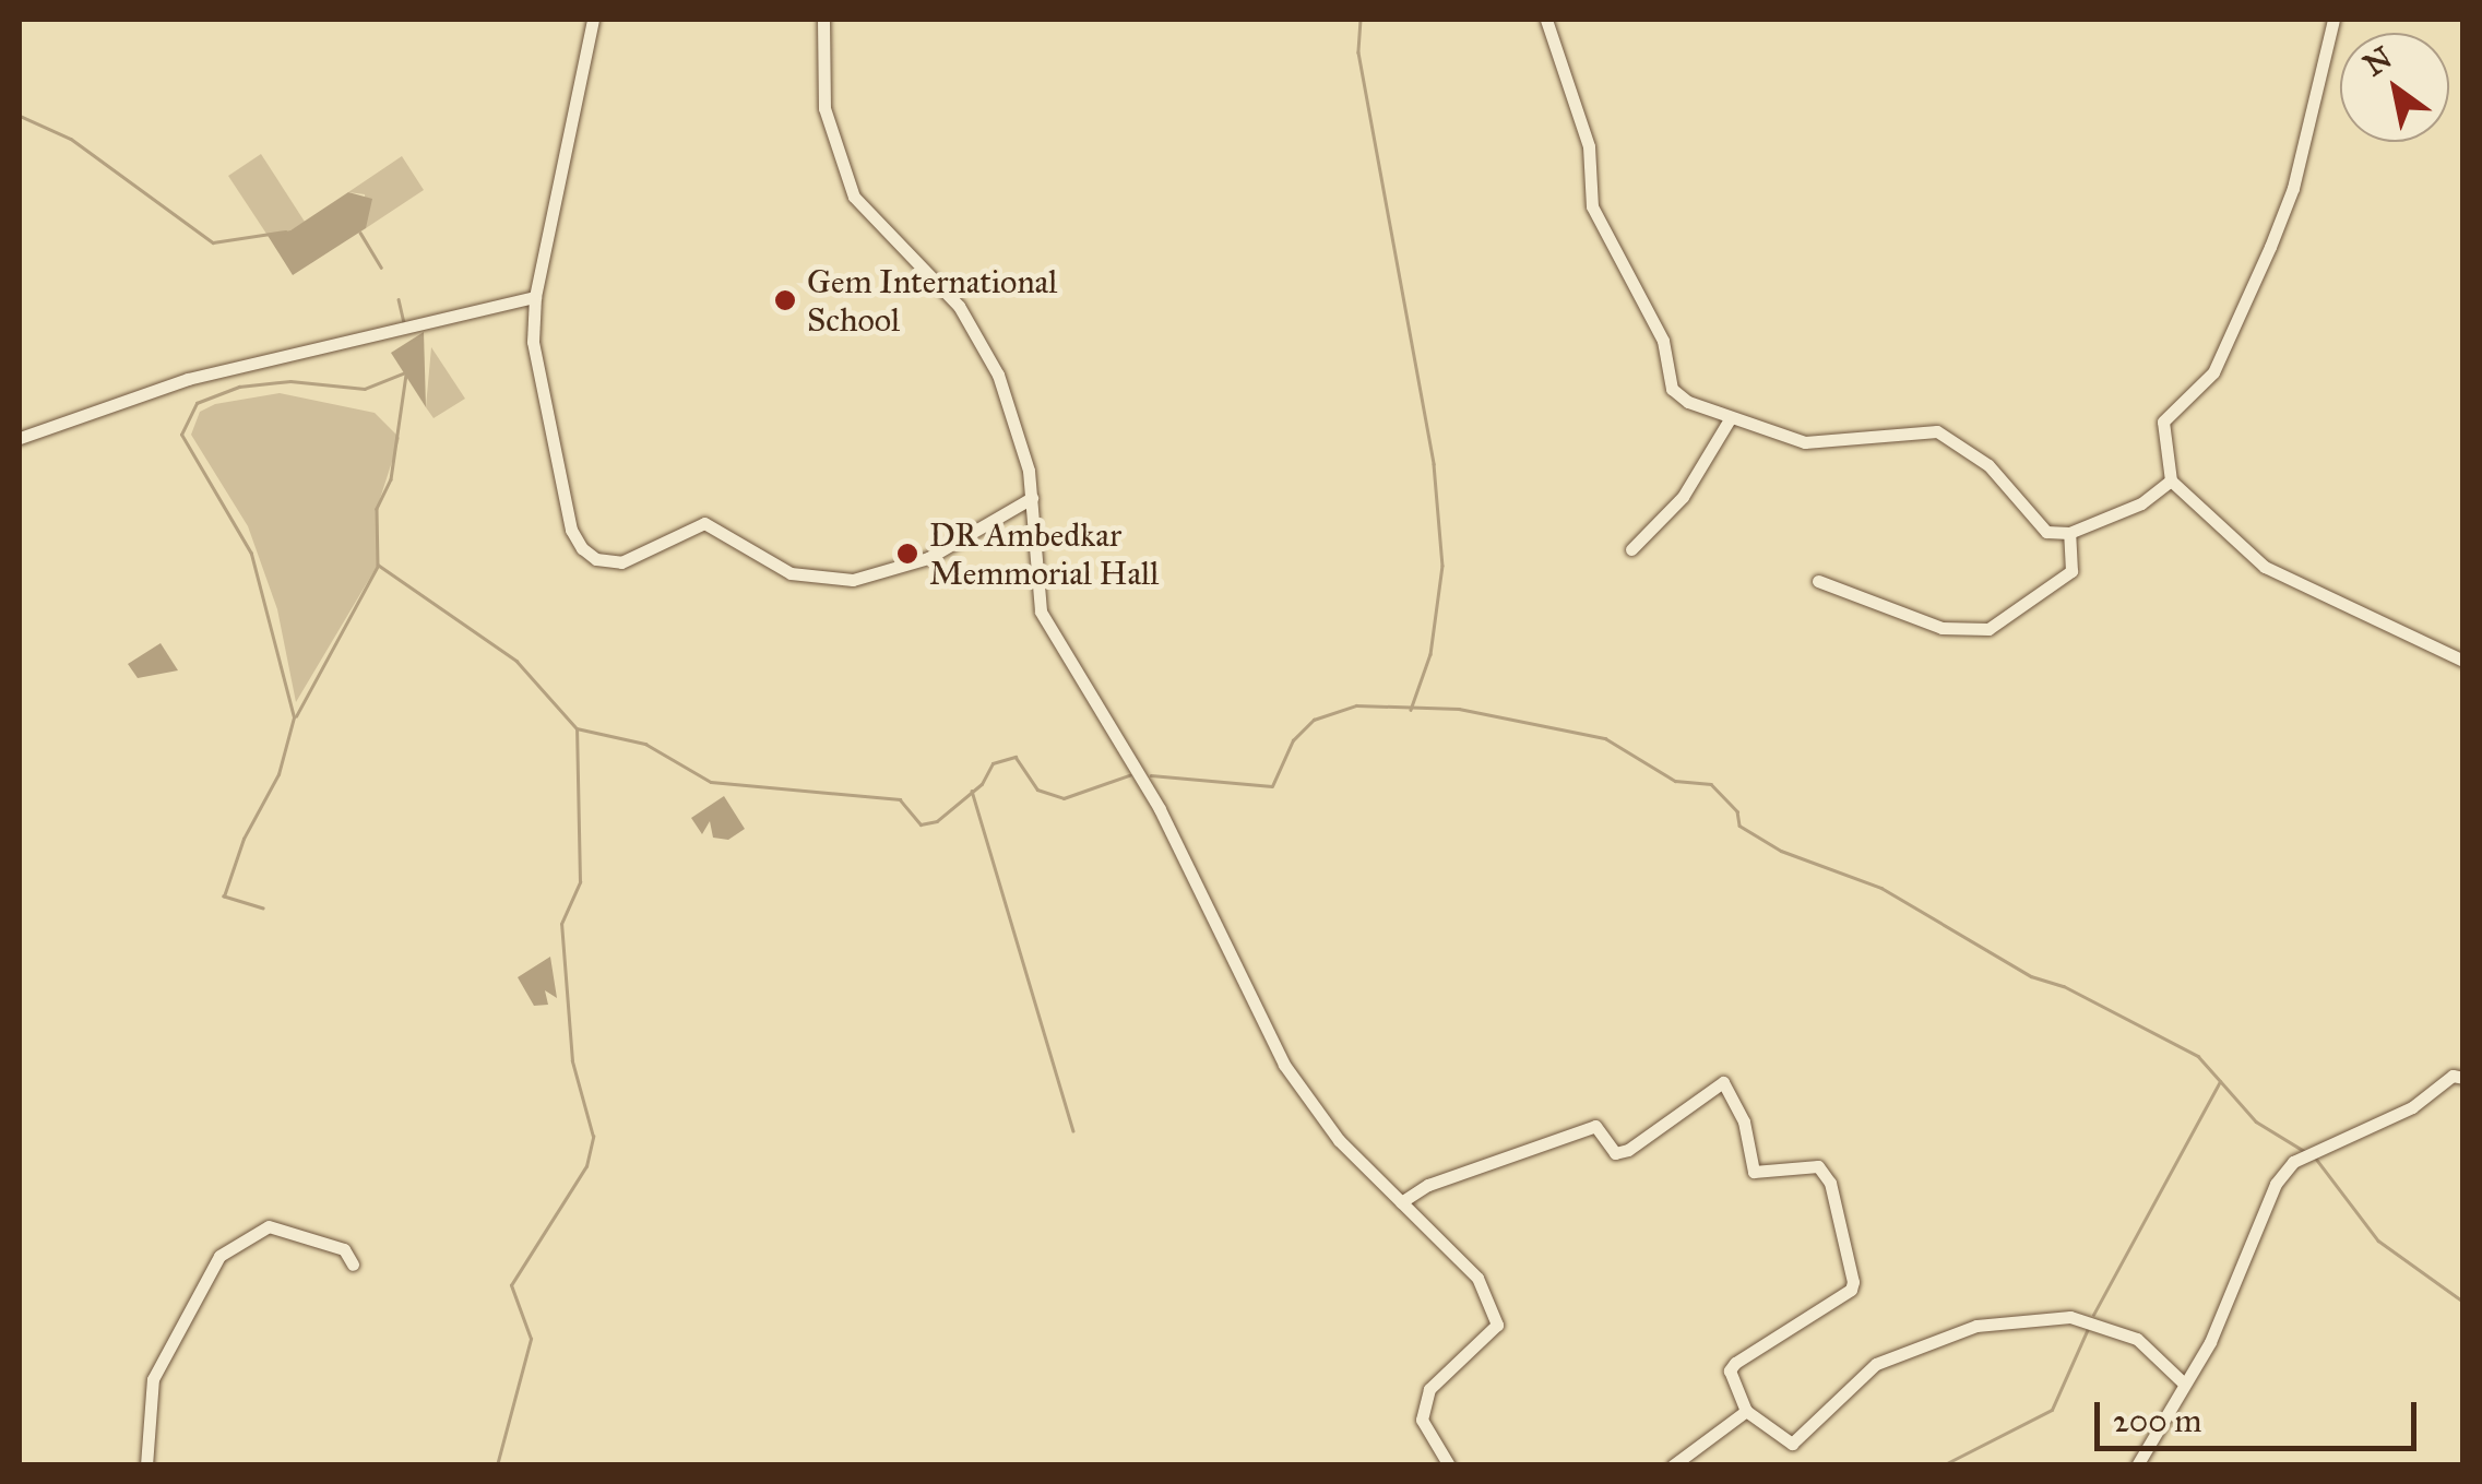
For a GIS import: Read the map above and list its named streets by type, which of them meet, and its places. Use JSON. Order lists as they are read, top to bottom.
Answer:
{
  "places": ["Gem International School", "DR Ambedkar Memmorial Hall"],
  "scale_bar": "200 m",
  "north": "top left"
}
